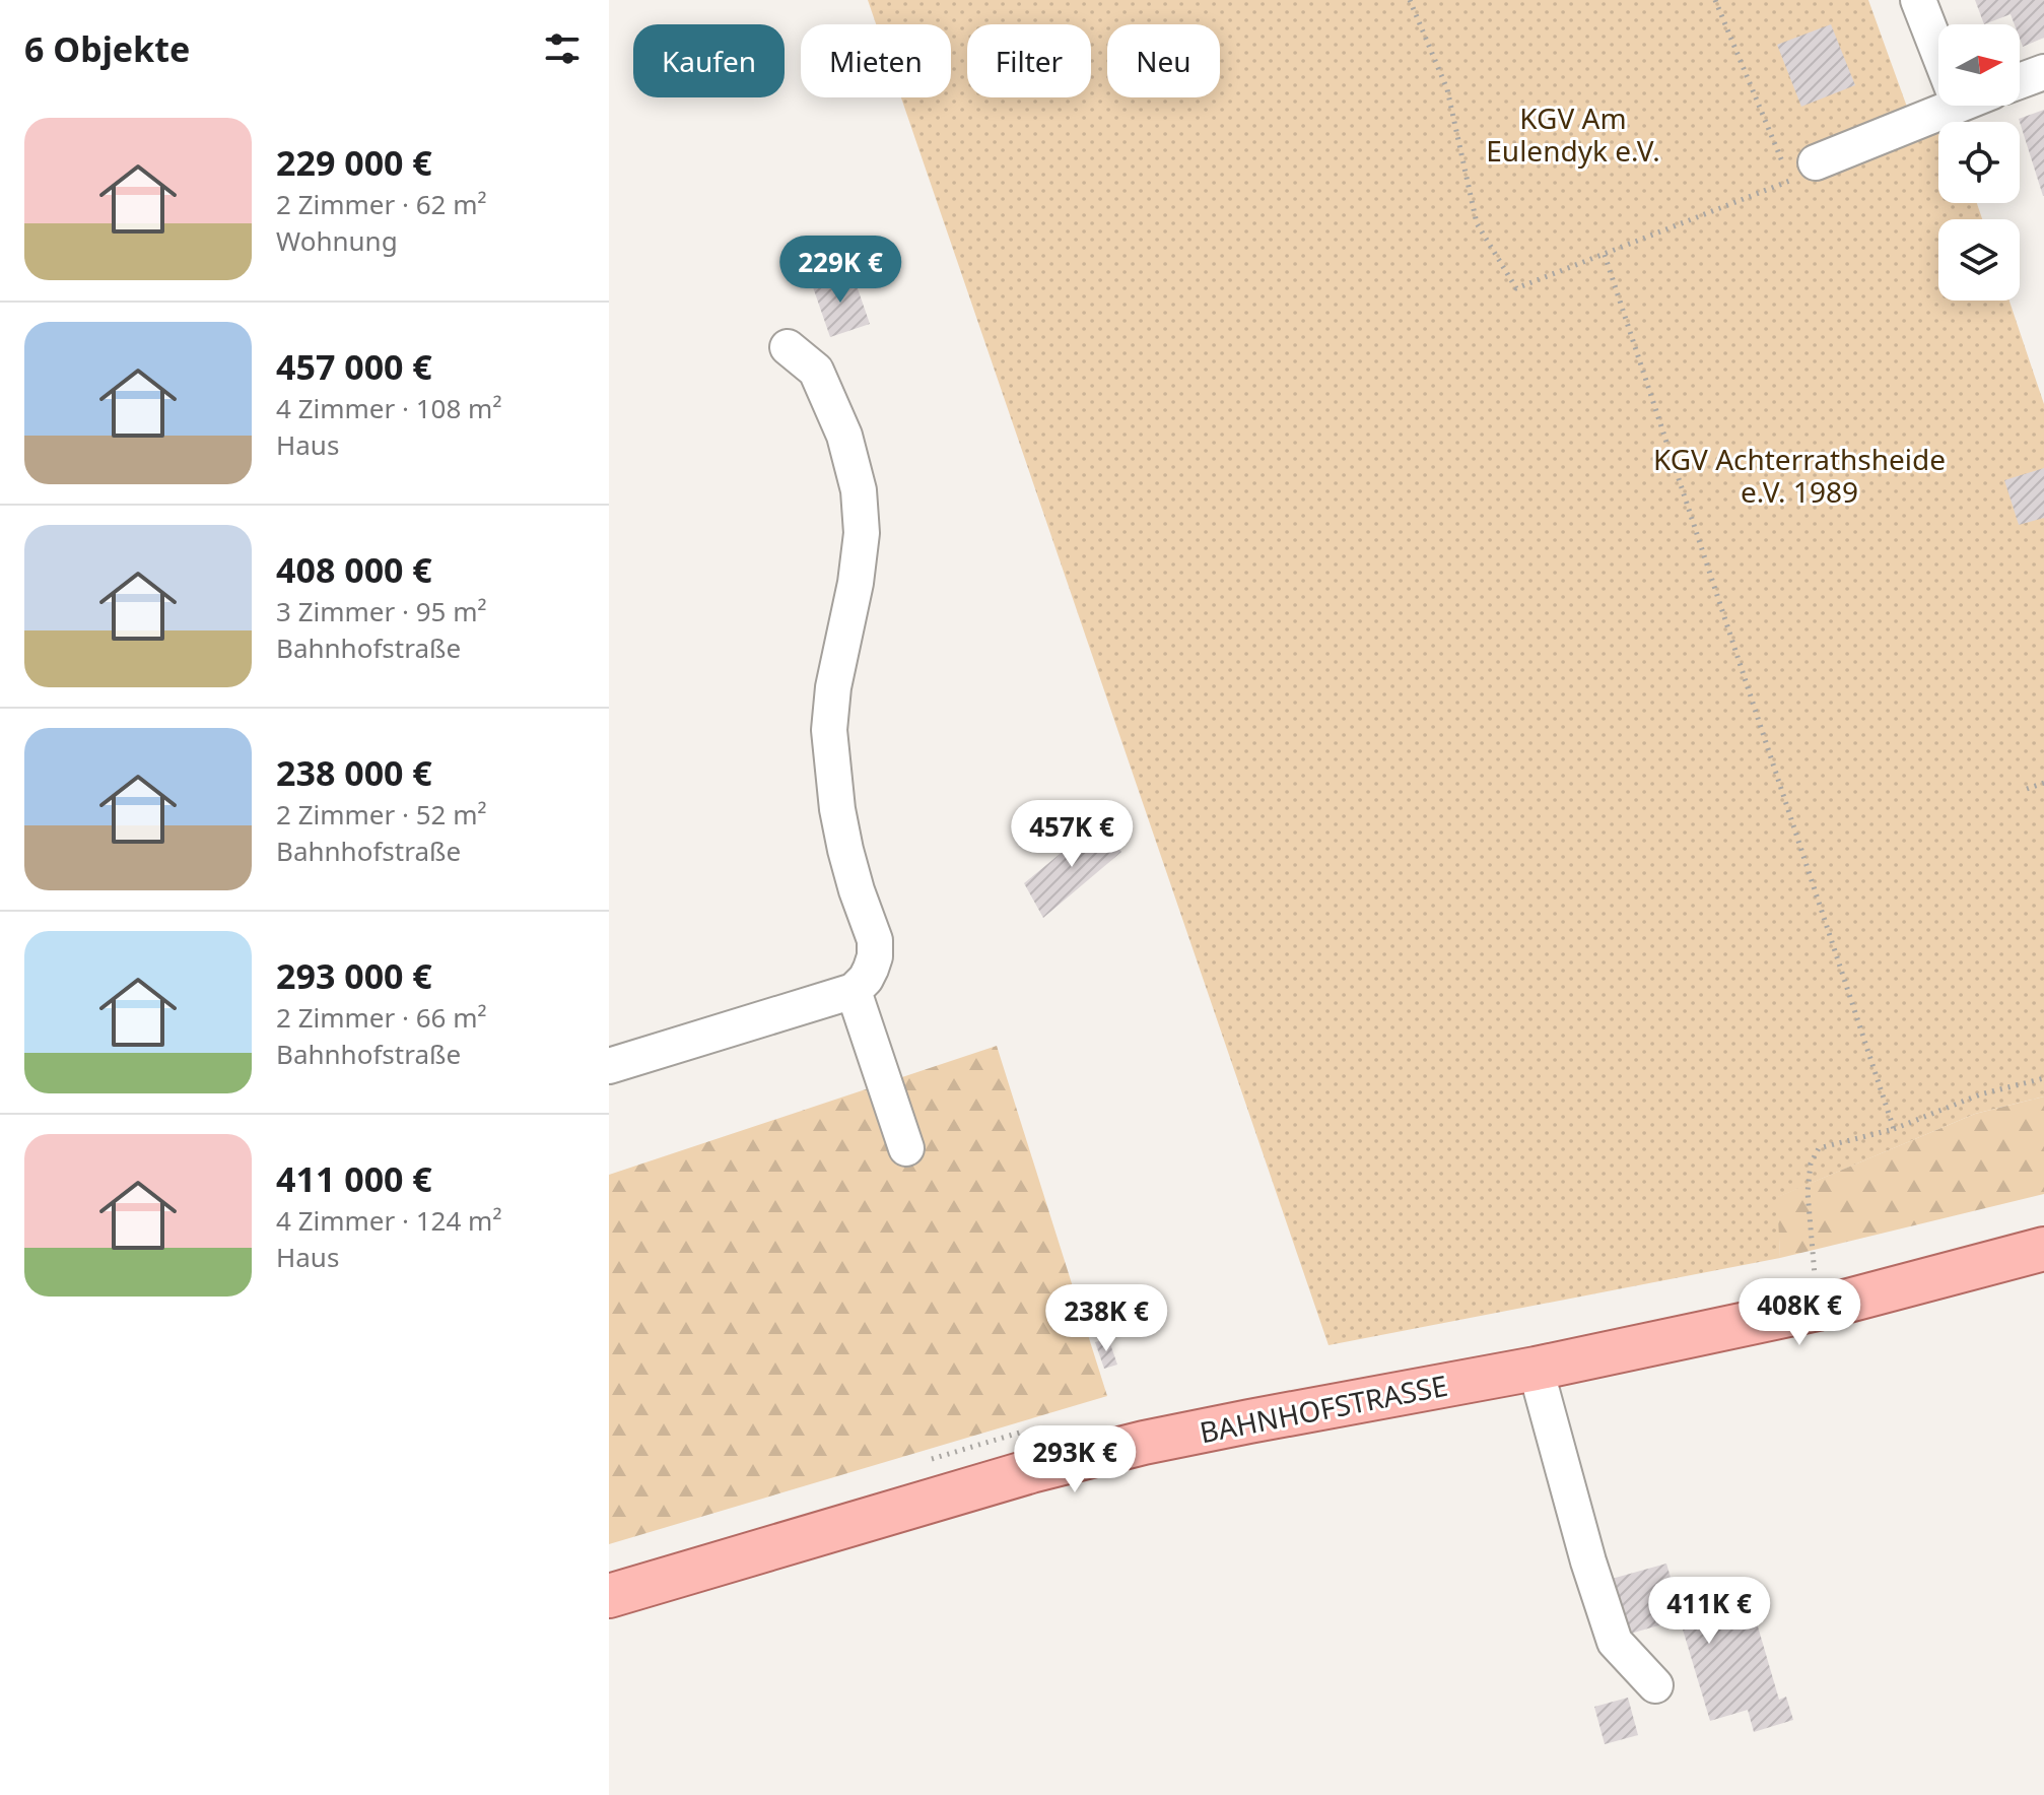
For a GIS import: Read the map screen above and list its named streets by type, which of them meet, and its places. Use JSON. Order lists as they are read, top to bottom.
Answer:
{
  "streets": {
    "main road": ["BAHNHOFSTRASSE"]
  },
  "parks": ["KGV Am Eulendyk e.V.", "KGV Achterrathsheide e.V. 1989"],
  "north": "right",
  "page": {
    "heading": "6 Objekte",
    "chip": [
      "Kaufen",
      "Mieten",
      "Filter",
      "Neu"
    ],
    "list": [
      {
        "name": "229 000 €",
        "note": "2 Zimmer · 62 m² · Wohnung"
      },
      {
        "name": "457 000 €",
        "note": "4 Zimmer · 108 m² · Haus"
      },
      {
        "name": "408 000 €",
        "note": "3 Zimmer · 95 m² · Bahnhofstraße"
      },
      {
        "name": "238 000 €",
        "note": "2 Zimmer · 52 m² · Bahnhofstraße"
      },
      {
        "name": "293 000 €",
        "note": "2 Zimmer · 66 m² · Bahnhofstraße"
      },
      {
        "name": "411 000 €",
        "note": "4 Zimmer · 124 m² · Haus"
      }
    ],
    "price": [
      "229K €",
      "457K €",
      "408K €",
      "238K €",
      "293K €",
      "411K €"
    ]
  }
}
